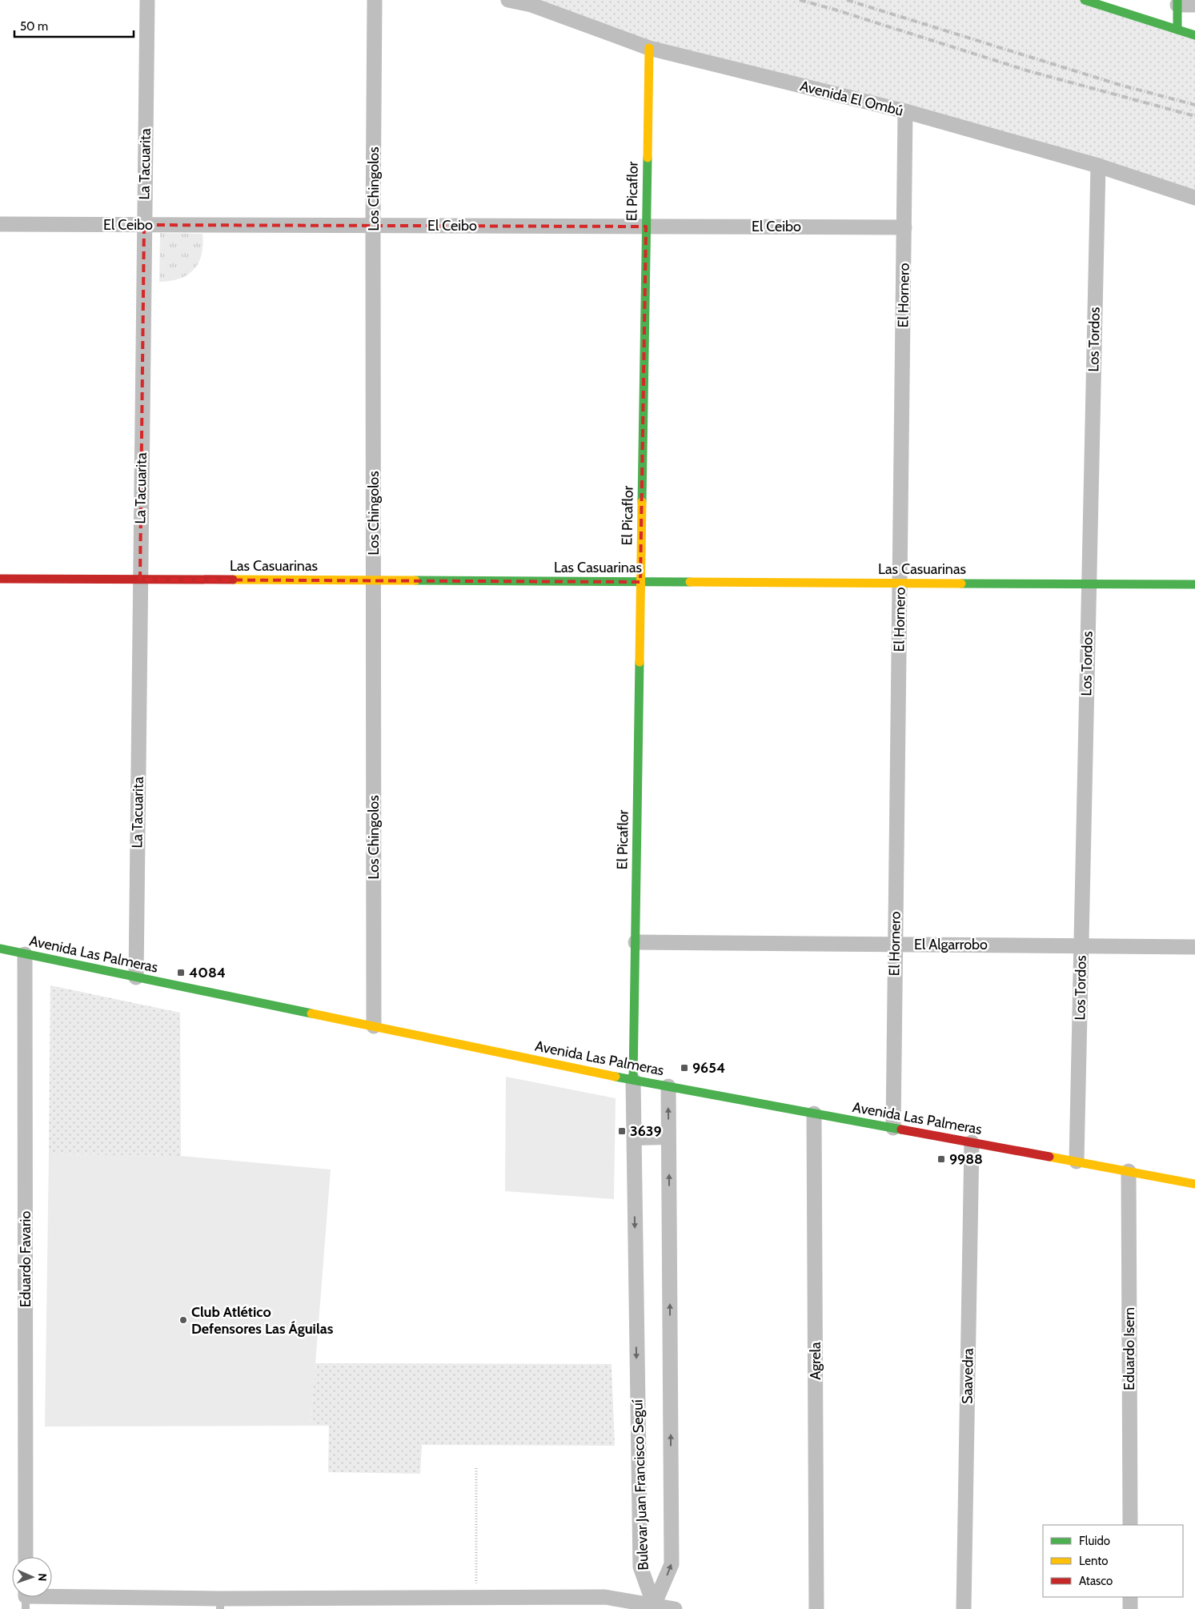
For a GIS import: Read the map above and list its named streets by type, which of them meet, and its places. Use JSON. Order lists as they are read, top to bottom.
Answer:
{
  "streets": {
    "street": [
      "Avenida El Ombú",
      "La Tacuarita",
      "Los Chingolos",
      "El Picaflor",
      "El Ceibo",
      "El Hornero",
      "Los Tordos",
      "Las Casuarinas",
      "El Algarrobo",
      "Avenida Las Palmeras",
      "Eduardo Favario",
      "Eduardo Isern",
      "Agrela",
      "Saavedra",
      "Bulevar Juan Francisco Seguí"
    ]
  },
  "crossings": [
    ["Avenida El Ombú", "El Picaflor"],
    ["Avenida El Ombú", "El Hornero"],
    ["Avenida El Ombú", "Los Tordos"],
    ["La Tacuarita", "El Ceibo"],
    ["La Tacuarita", "Las Casuarinas"],
    ["La Tacuarita", "Avenida Las Palmeras"],
    ["Los Chingolos", "El Ceibo"],
    ["Los Chingolos", "Las Casuarinas"],
    ["Los Chingolos", "Avenida Las Palmeras"],
    ["El Picaflor", "El Ceibo"],
    ["El Picaflor", "Las Casuarinas"],
    ["El Picaflor", "El Algarrobo"],
    ["El Picaflor", "Avenida Las Palmeras"],
    ["El Picaflor", "Bulevar Juan Francisco Seguí"],
    ["El Ceibo", "El Hornero"],
    ["El Hornero", "Las Casuarinas"],
    ["El Hornero", "El Algarrobo"],
    ["El Hornero", "Avenida Las Palmeras"],
    ["Los Tordos", "Las Casuarinas"],
    ["Los Tordos", "El Algarrobo"],
    ["Los Tordos", "Avenida Las Palmeras"],
    ["Avenida Las Palmeras", "Eduardo Favario"],
    ["Avenida Las Palmeras", "Eduardo Isern"],
    ["Avenida Las Palmeras", "Agrela"],
    ["Avenida Las Palmeras", "Saavedra"],
    ["Avenida Las Palmeras", "Bulevar Juan Francisco Seguí"]
  ],
  "places": {
    "transit": [
      "4084",
      "9654",
      "3639",
      "9988"
    ],
    "other": ["Club Atlético Defensores Las Águilas"]
  },
  "legend": ["Fluido", "Lento", "Atasco"],
  "scale_bar": "50 m",
  "north": "right"
}
